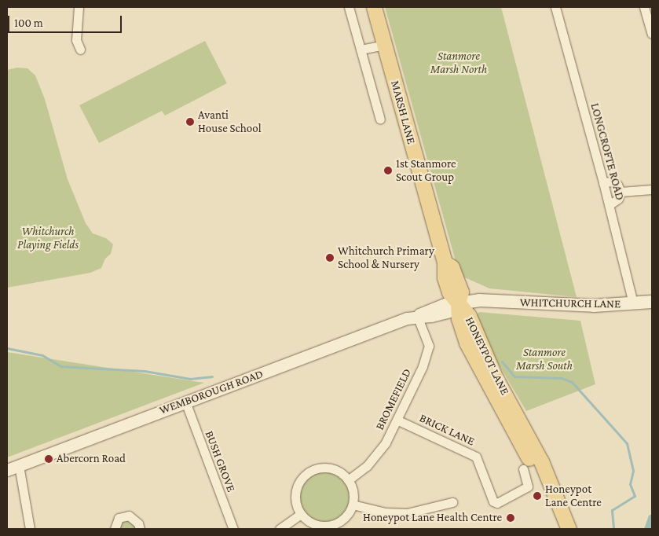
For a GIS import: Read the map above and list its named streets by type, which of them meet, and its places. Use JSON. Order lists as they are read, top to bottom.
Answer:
{
  "streets": {
    "main road": ["MARSH LANE", "WHITCHURCH LANE", "HONEYPOT LANE"],
    "street": [
      "LONGCROFTE ROAD",
      "WEMBOROUGH ROAD",
      "BROMEFIELD",
      "BRICK LANE",
      "BUSH GROVE"
    ]
  },
  "crossings": [
    ["MARSH LANE", "WHITCHURCH LANE"],
    ["MARSH LANE", "HONEYPOT LANE"],
    ["MARSH LANE", "WEMBOROUGH ROAD"],
    ["LONGCROFTE ROAD", "WHITCHURCH LANE"],
    ["WHITCHURCH LANE", "HONEYPOT LANE"],
    ["WHITCHURCH LANE", "WEMBOROUGH ROAD"],
    ["HONEYPOT LANE", "WEMBOROUGH ROAD"],
    ["WEMBOROUGH ROAD", "BROMEFIELD"],
    ["WEMBOROUGH ROAD", "BUSH GROVE"],
    ["BROMEFIELD", "BRICK LANE"]
  ],
  "parks": ["Stanmore Marsh North", "Whitchurch Playing Fields", "Stanmore Marsh South"],
  "places": [
    "Avanti House School",
    "1st Stanmore Scout Group",
    "Whitchurch Primary School & Nursery",
    "Abercorn Road",
    "Honeypot Lane Centre",
    "Honeypot Lane Health Centre"
  ],
  "scale_bar": "100 m"
}
